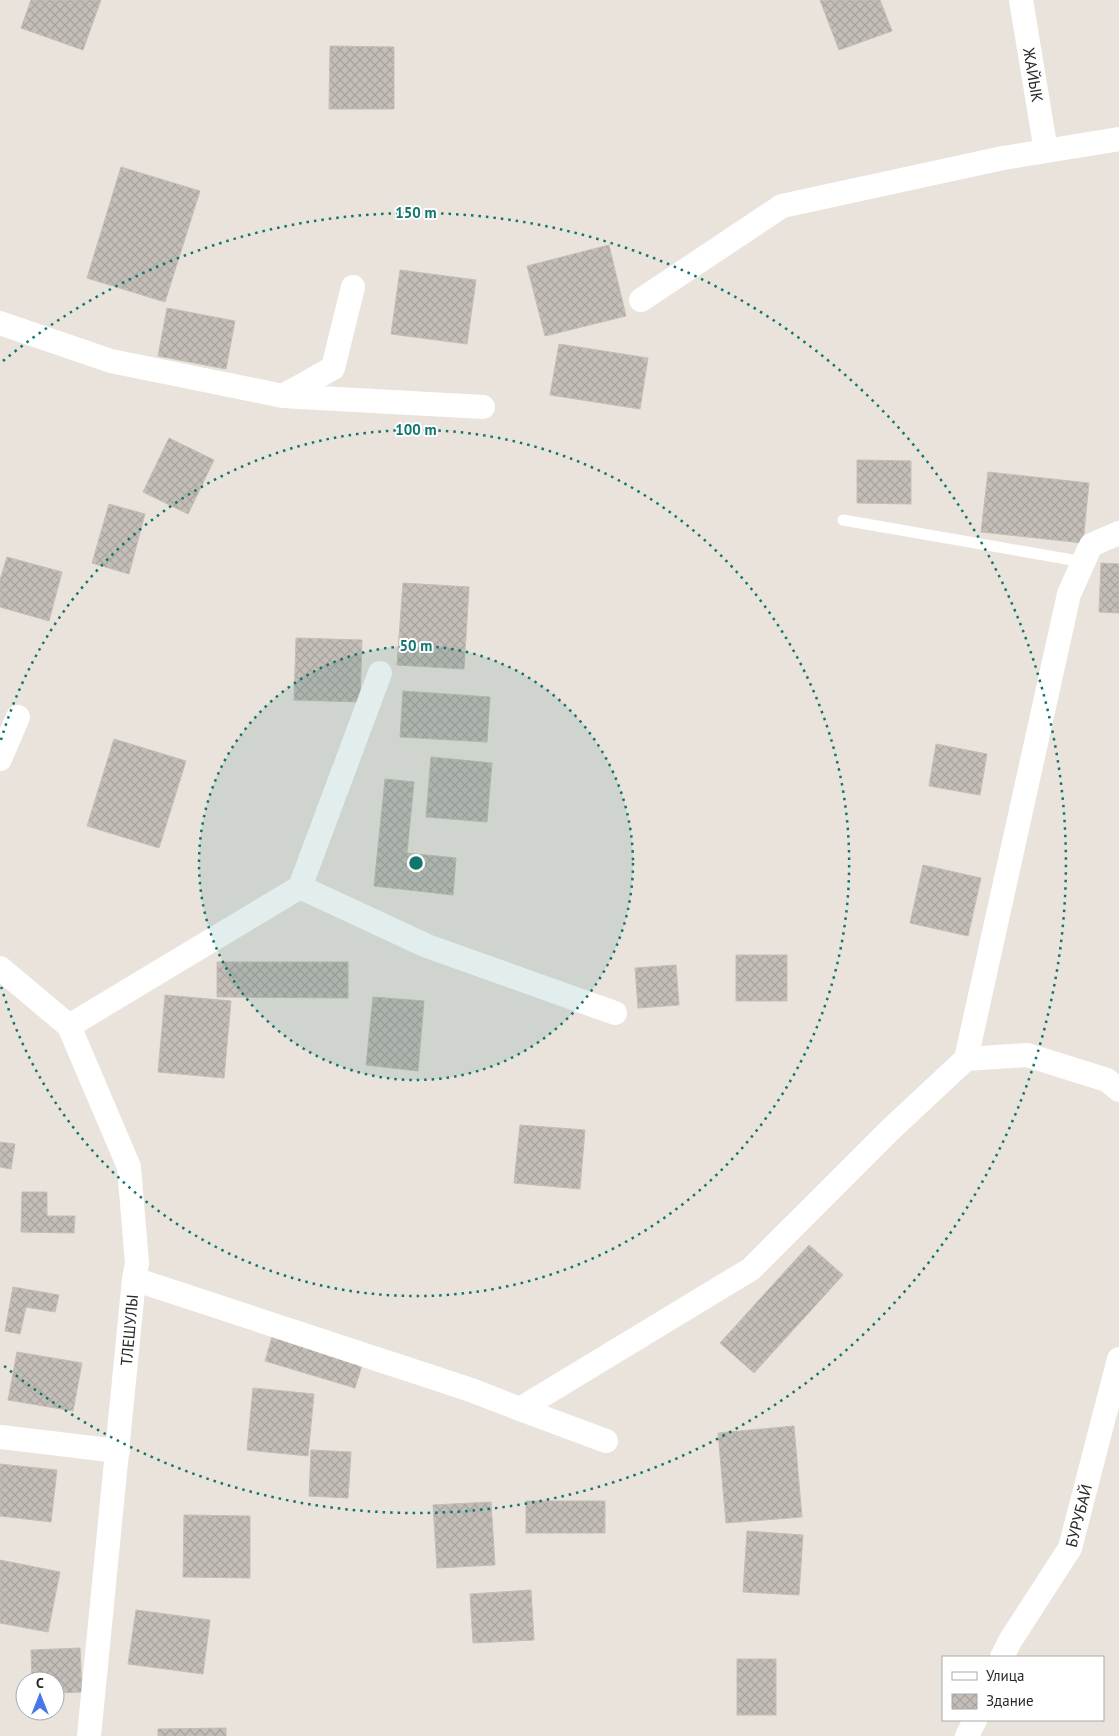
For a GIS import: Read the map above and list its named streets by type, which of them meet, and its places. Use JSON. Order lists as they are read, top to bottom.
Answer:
{
  "streets": {
    "street": ["ЖАЙЫК", "ТЛЕШУЛЫ", "БУРУБАЙ"]
  },
  "legend": ["Улица", "Здание"],
  "north": "top",
  "rings": ["150 m", "100 m", "50 m"]
}
